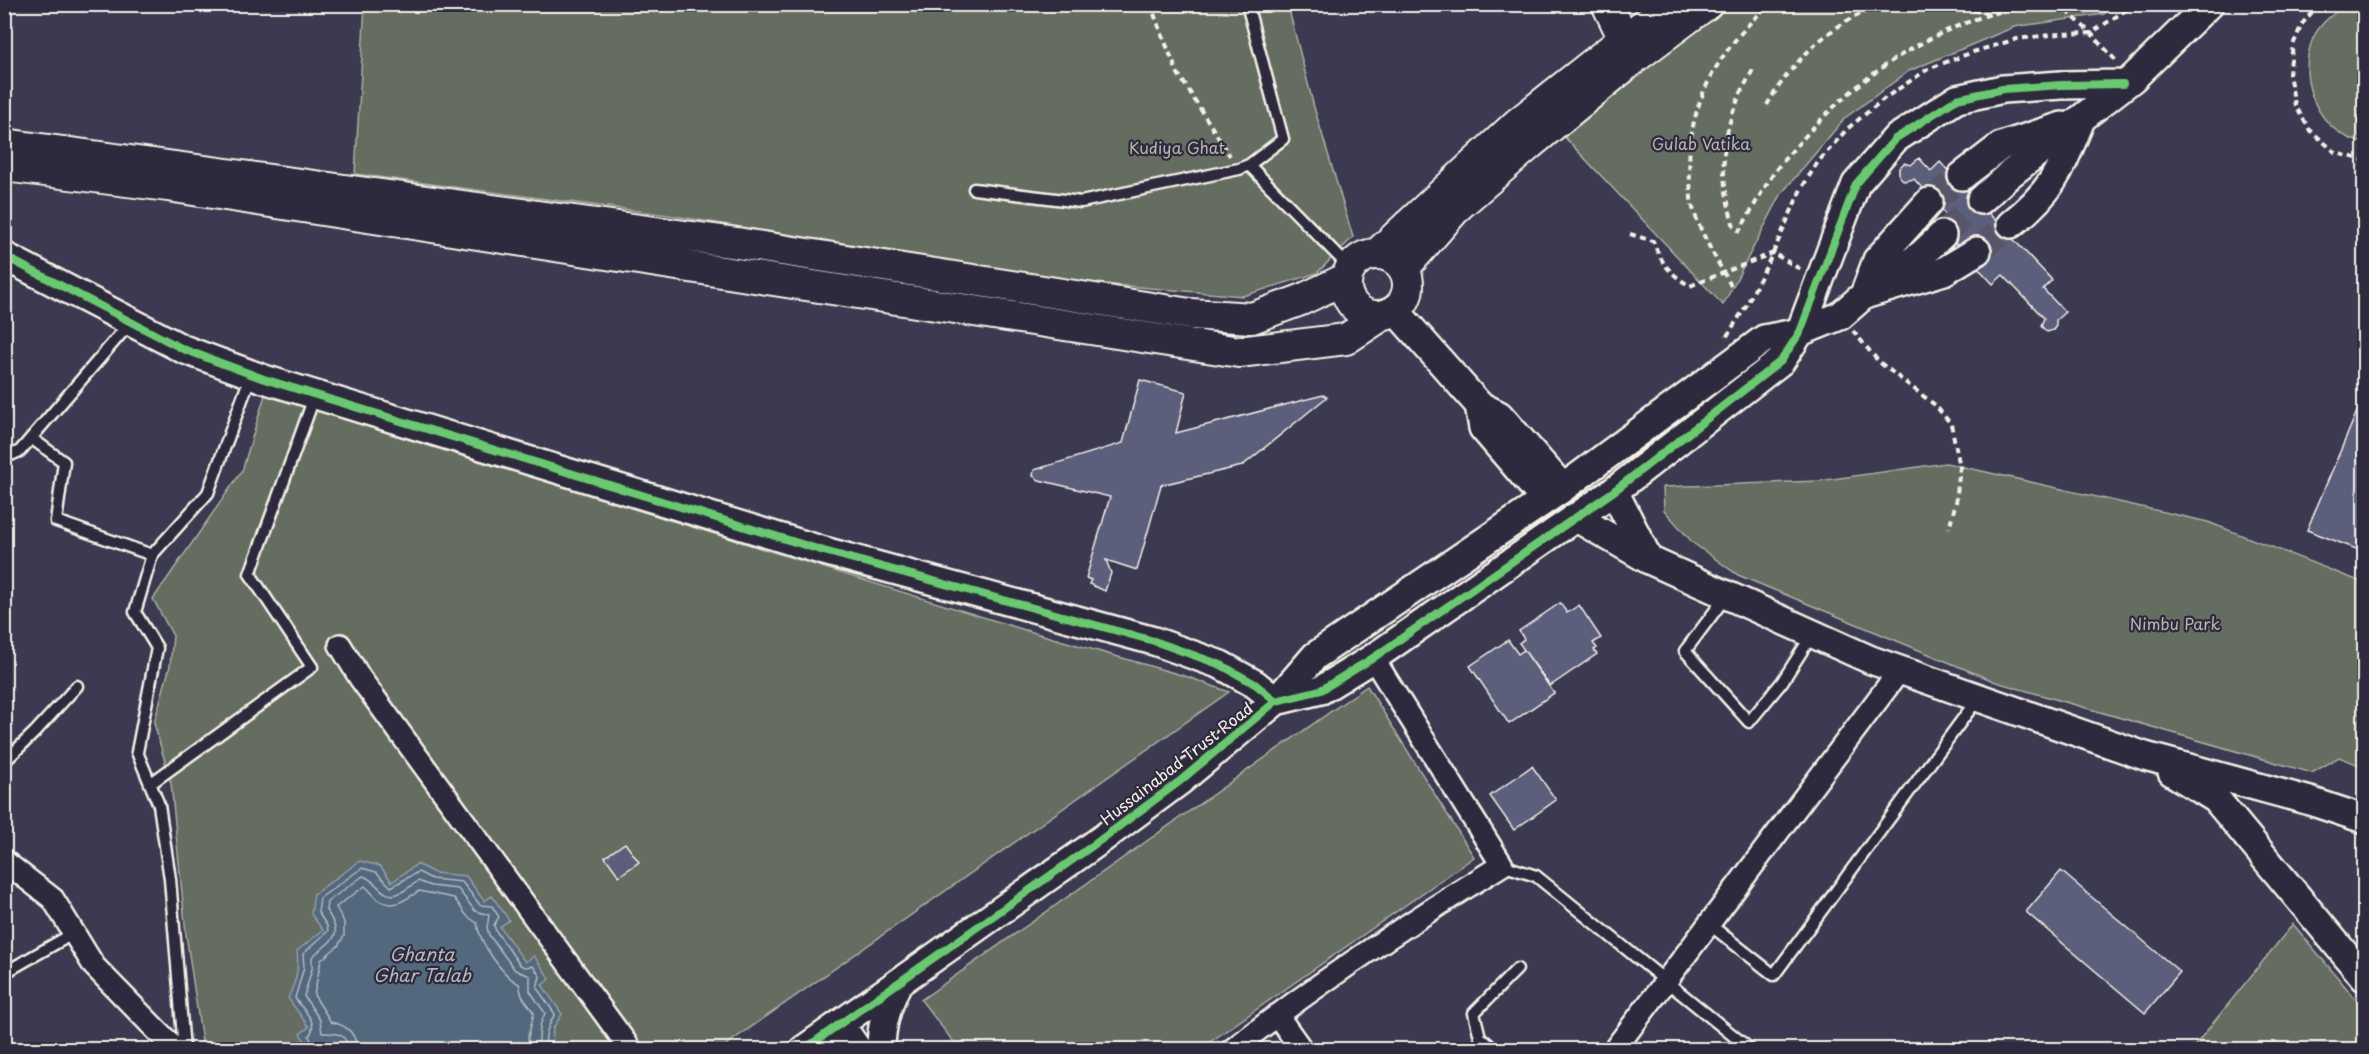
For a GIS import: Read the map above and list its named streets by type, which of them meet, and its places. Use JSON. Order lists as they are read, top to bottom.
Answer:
{
  "streets": {
    "street": ["Hussainabad Trust Road"]
  },
  "water": ["Ghanta Ghar Talab"],
  "parks": ["Gulab Vatika", "Kudiya Ghat", "Nimbu Park"]
}
